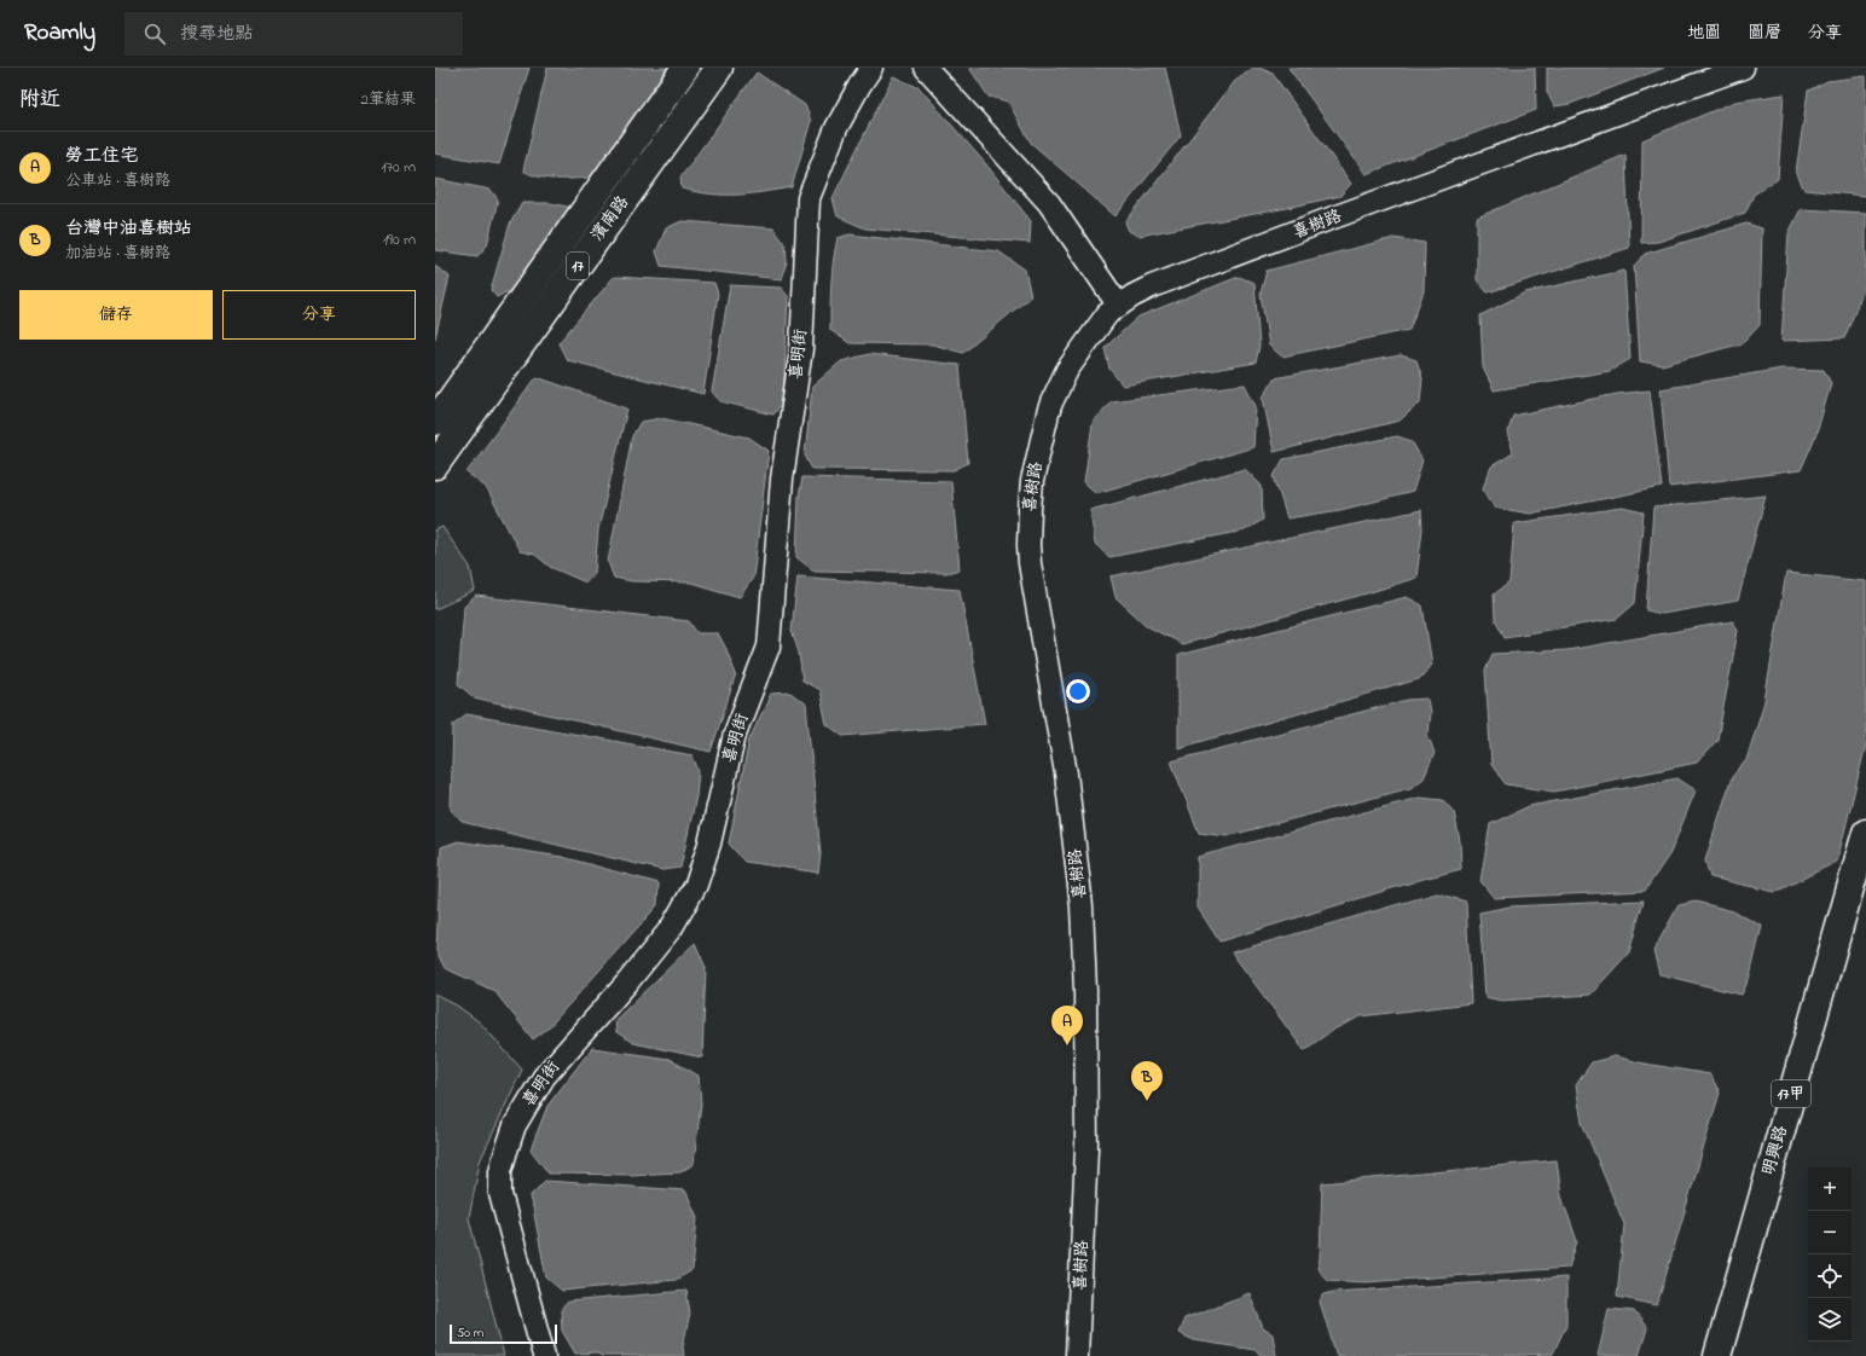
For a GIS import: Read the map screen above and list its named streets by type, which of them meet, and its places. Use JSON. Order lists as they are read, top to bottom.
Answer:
{
  "streets": {
    "main road": [
      "濱南路",
      "17",
      "17甲",
      "明興路"
    ],
    "street": ["喜樹路", "喜明街"]
  },
  "scale_bar": "50 m",
  "page": {
    "header": "Roamly",
    "search": "搜尋地點",
    "nav": ["地圖", "圖層", "分享"],
    "heading": ["附近", "2筆結果"],
    "list": [
      {
        "mark": "A",
        "name": "勞工住宅",
        "note": "公車站 · 喜樹路",
        "value": "170 m"
      },
      {
        "mark": "B",
        "name": "台灣中油喜樹站",
        "note": "加油站 · 喜樹路",
        "value": "190 m"
      }
    ],
    "buttons": ["儲存", "分享"],
    "pins": ["A", "B"],
    "map_buttons": ["+", "−"],
    "scale": "50 m"
  }
}
